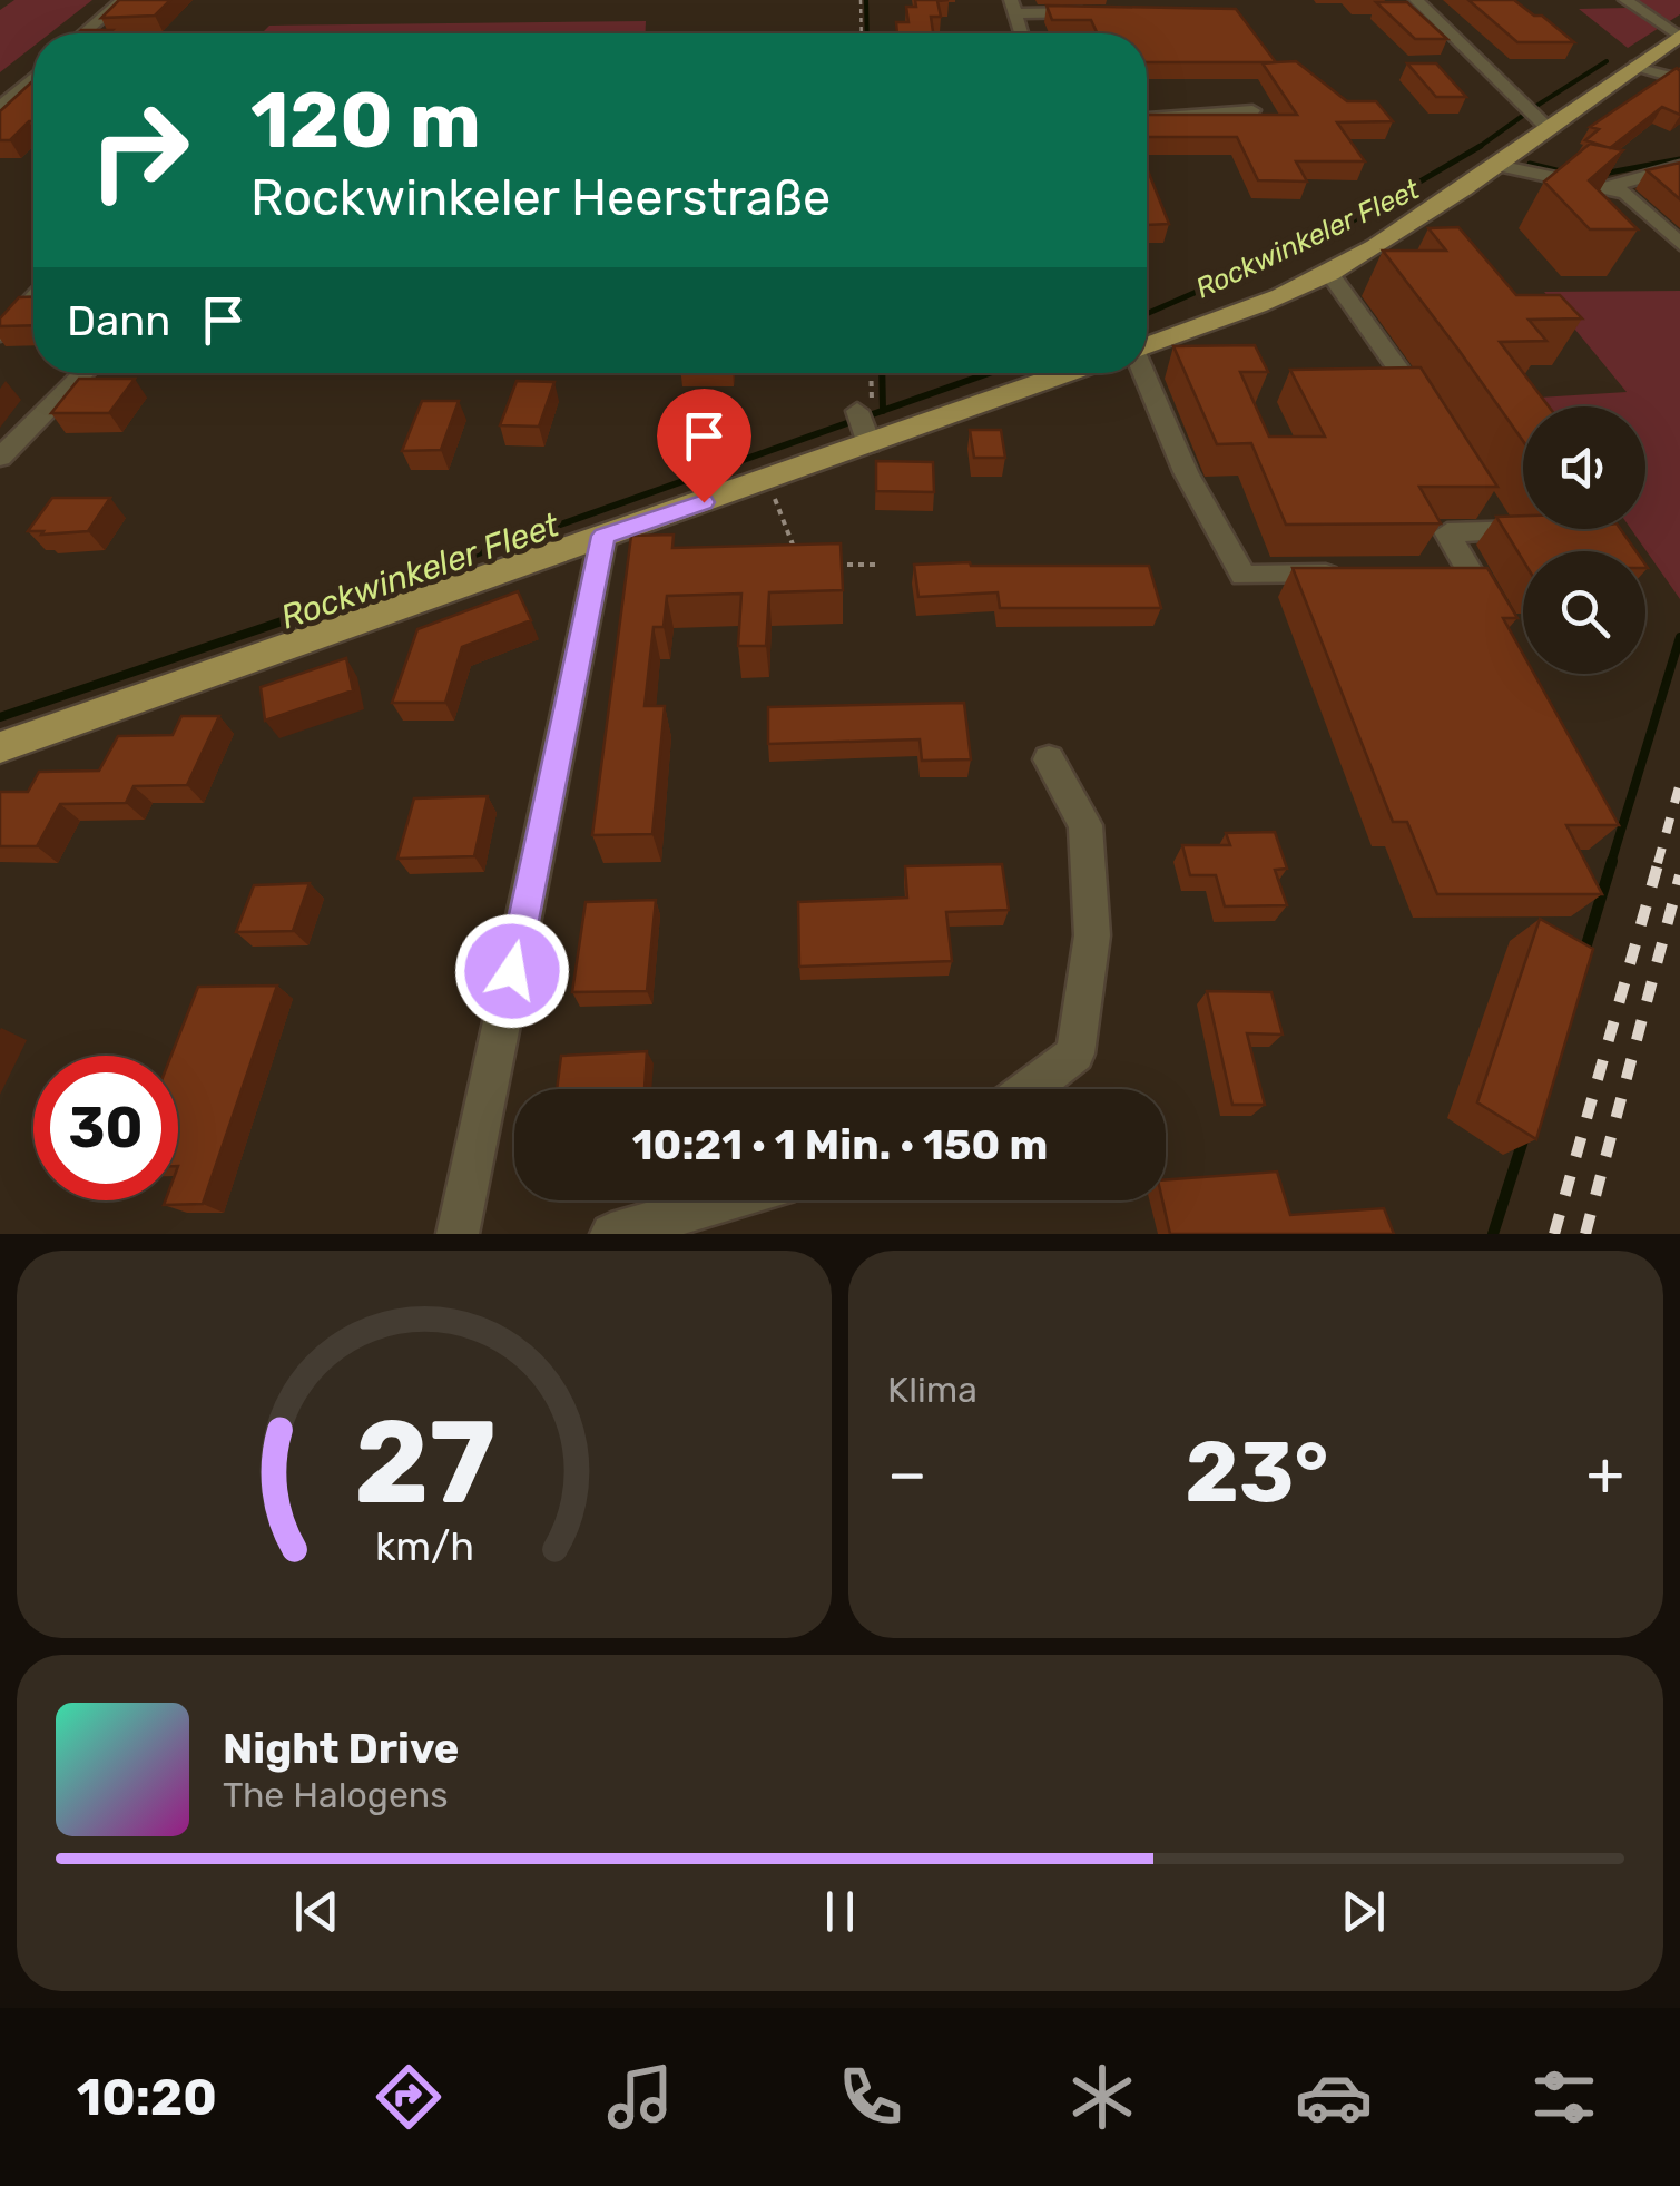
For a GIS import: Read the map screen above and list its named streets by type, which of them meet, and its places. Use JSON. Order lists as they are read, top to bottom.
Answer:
{
  "water": ["Rockwinkeler Fleet"],
  "page": {
    "turn": ["120 m", "Rockwinkeler Heerstraße"],
    "then": "Dann",
    "limit": "30",
    "trip": "10:21 · 1 Min. · 150 m",
    "tile": "Klima",
    "heat": ["−", "23°", "+"],
    "song": ["Night Drive", "The Halogens"],
    "tabs": "10:20",
    "gauge": ["27", "km/h"]
  }
}
